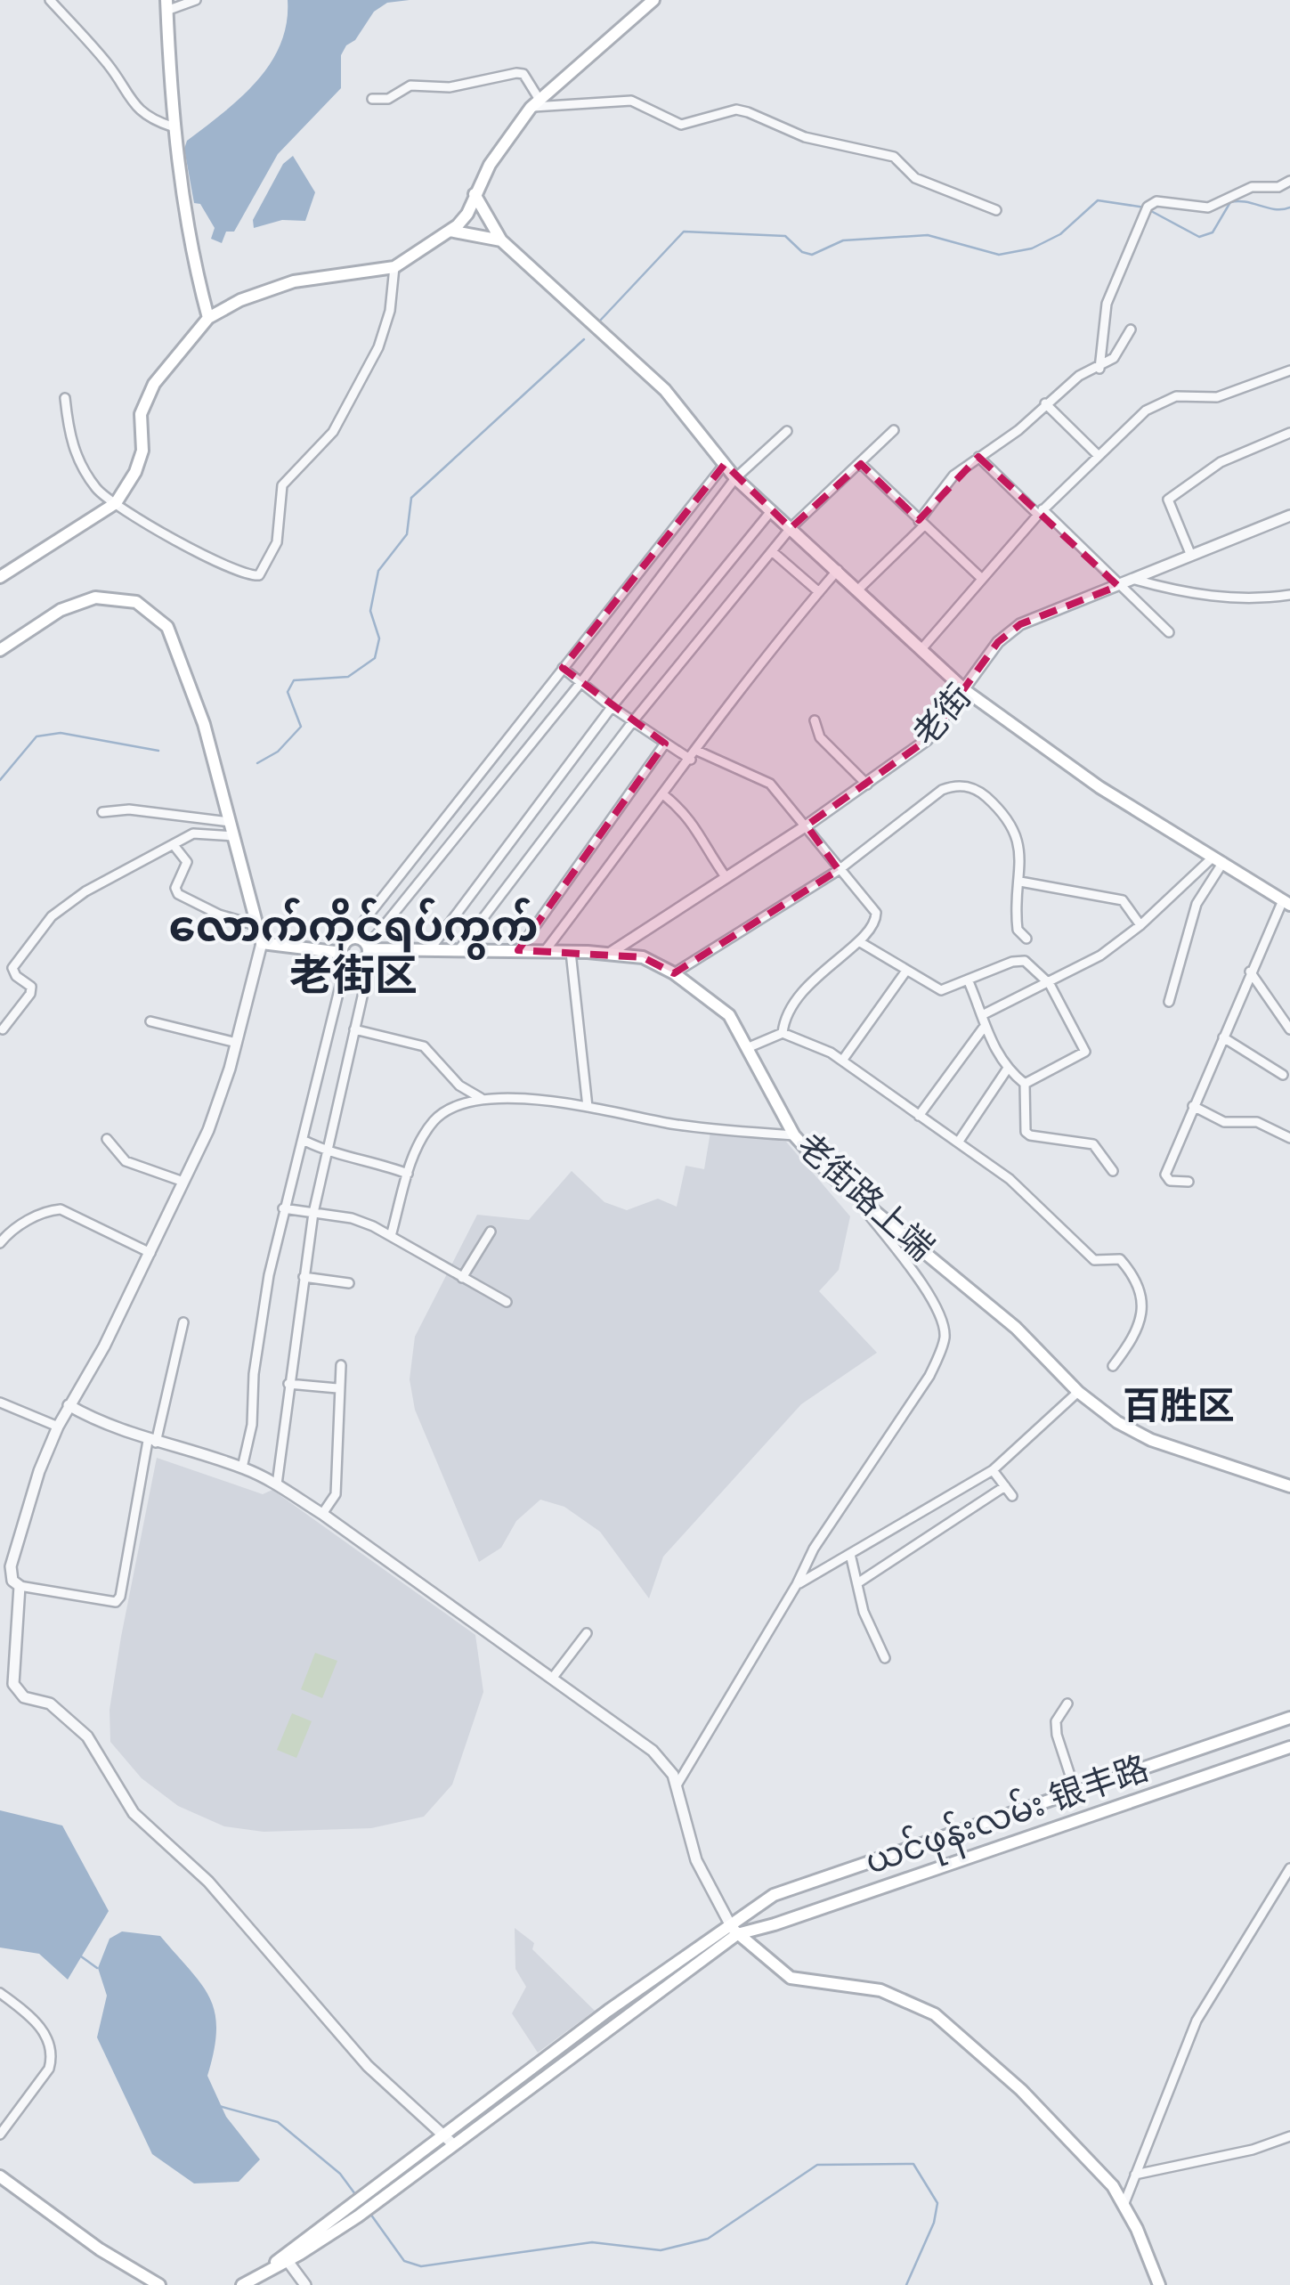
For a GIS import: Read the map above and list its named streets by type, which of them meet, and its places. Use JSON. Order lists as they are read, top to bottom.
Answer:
{
  "streets": {
    "main road": ["老街路上端", "ယင်ဖုန်းလမ်း 银丰路"],
    "street": ["老街"]
  },
  "crossings": [
    ["老街", "老街路上端"]
  ],
  "districts": ["လောက်ကိုင်ရပ်ကွက် 老街区", "百胜区"]
}
